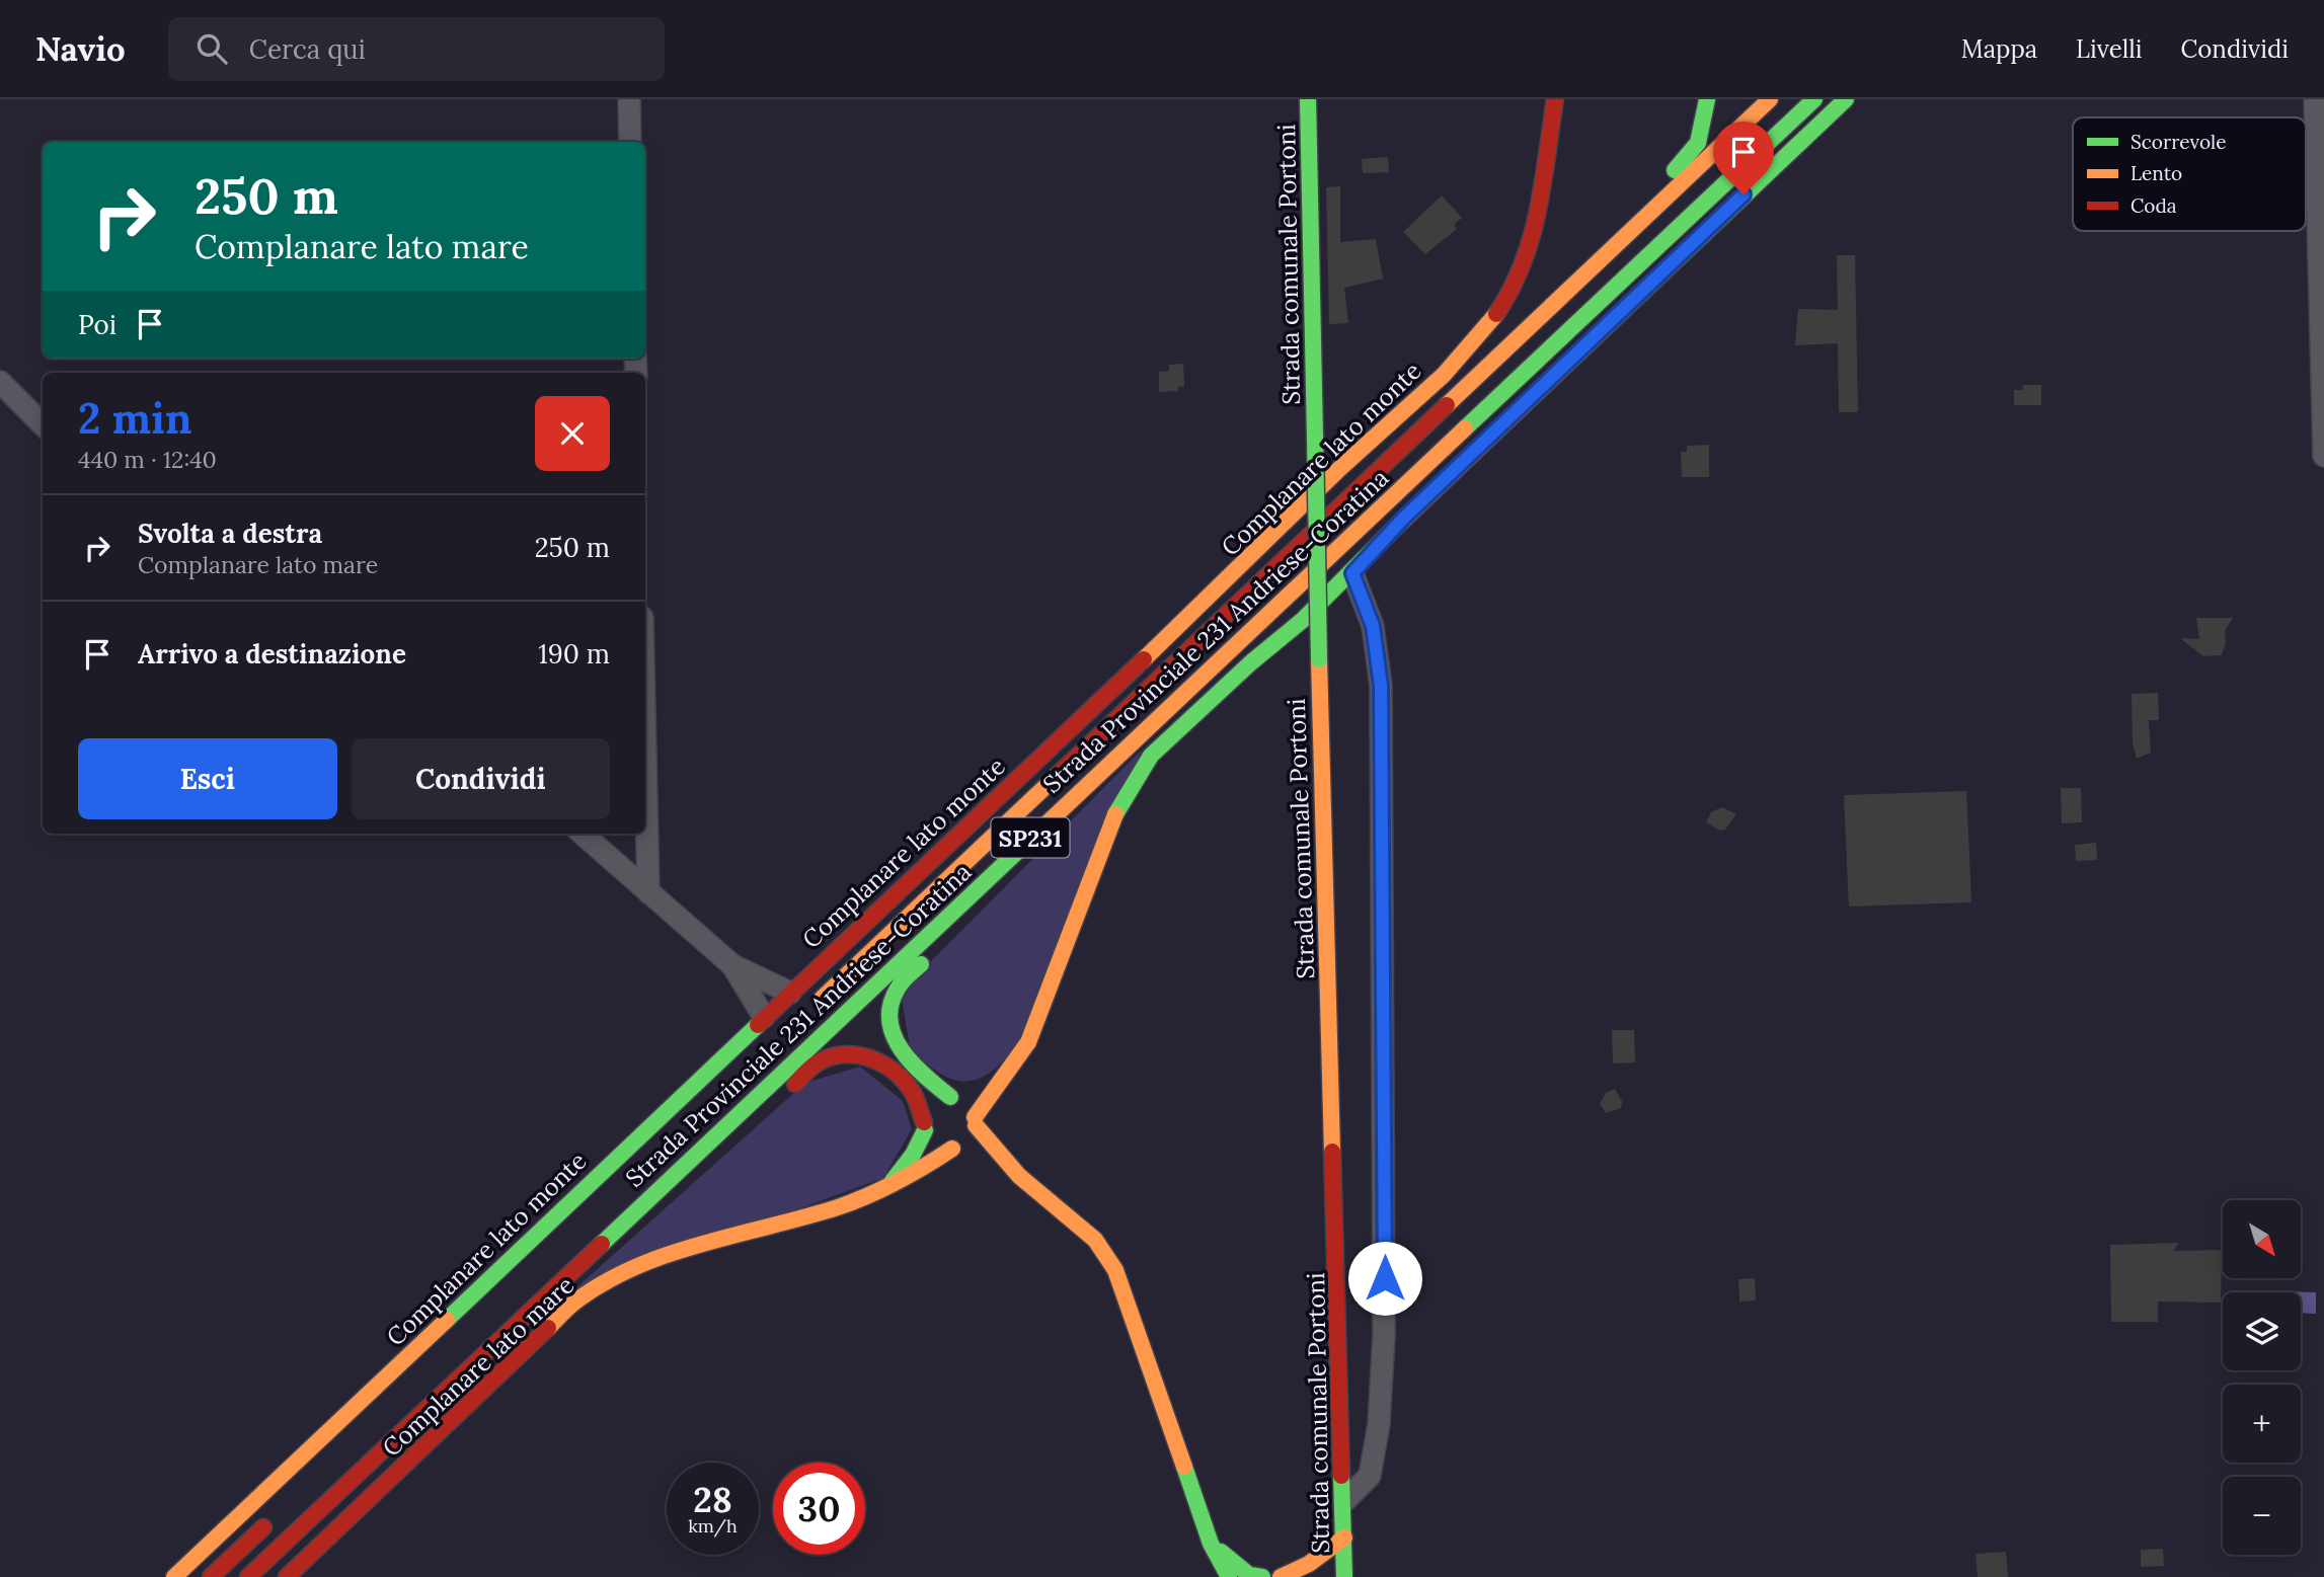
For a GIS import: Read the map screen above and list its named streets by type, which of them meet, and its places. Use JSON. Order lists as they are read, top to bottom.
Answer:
{
  "streets": {
    "main road": [
      "Strada comunale Portoni",
      "Complanare lato monte",
      "Strada Provinciale 231 Andriese-Coratina",
      "SP231",
      "Complanare lato mare"
    ]
  },
  "legend": ["Scorrevole", "Lento", "Coda"],
  "north": "bottom right",
  "page": {
    "header": "Navio",
    "search": "Cerca qui",
    "nav": ["Mappa", "Livelli", "Condividi"],
    "turn": ["250 m", "Complanare lato mare"],
    "then": "Poi",
    "heading": ["2 min", "440 m · 12:40"],
    "list": [
      {
        "name": "Svolta a destra",
        "note": "Complanare lato mare",
        "value": "250 m"
      },
      {
        "name": "Arrivo a destinazione",
        "value": "190 m"
      }
    ],
    "buttons": ["Esci", "Condividi"],
    "map_buttons": ["+", "−"],
    "speed": "28 km/h",
    "limit": "30"
  }
}
